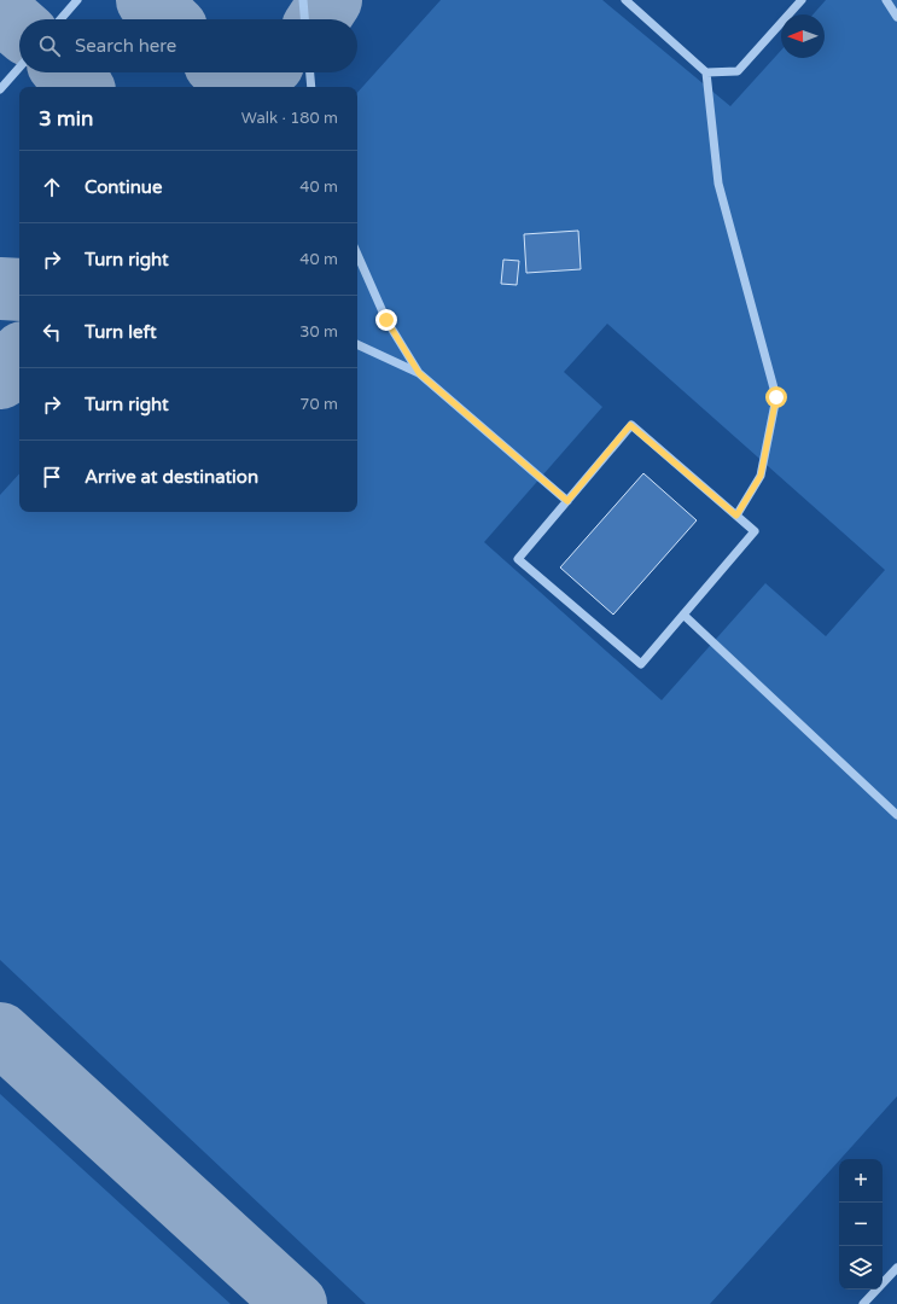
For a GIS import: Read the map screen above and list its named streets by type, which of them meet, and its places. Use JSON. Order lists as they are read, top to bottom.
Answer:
{
  "north": "left",
  "page": {
    "search": "Search here",
    "heading": ["3 min", "Walk · 180 m"],
    "list": [
      ["Continue", "40 m"],
      ["Turn right", "40 m"],
      ["Turn left", "30 m"],
      ["Turn right", "70 m"],
      "Arrive at destination"
    ],
    "map_buttons": ["+", "−"]
  }
}
